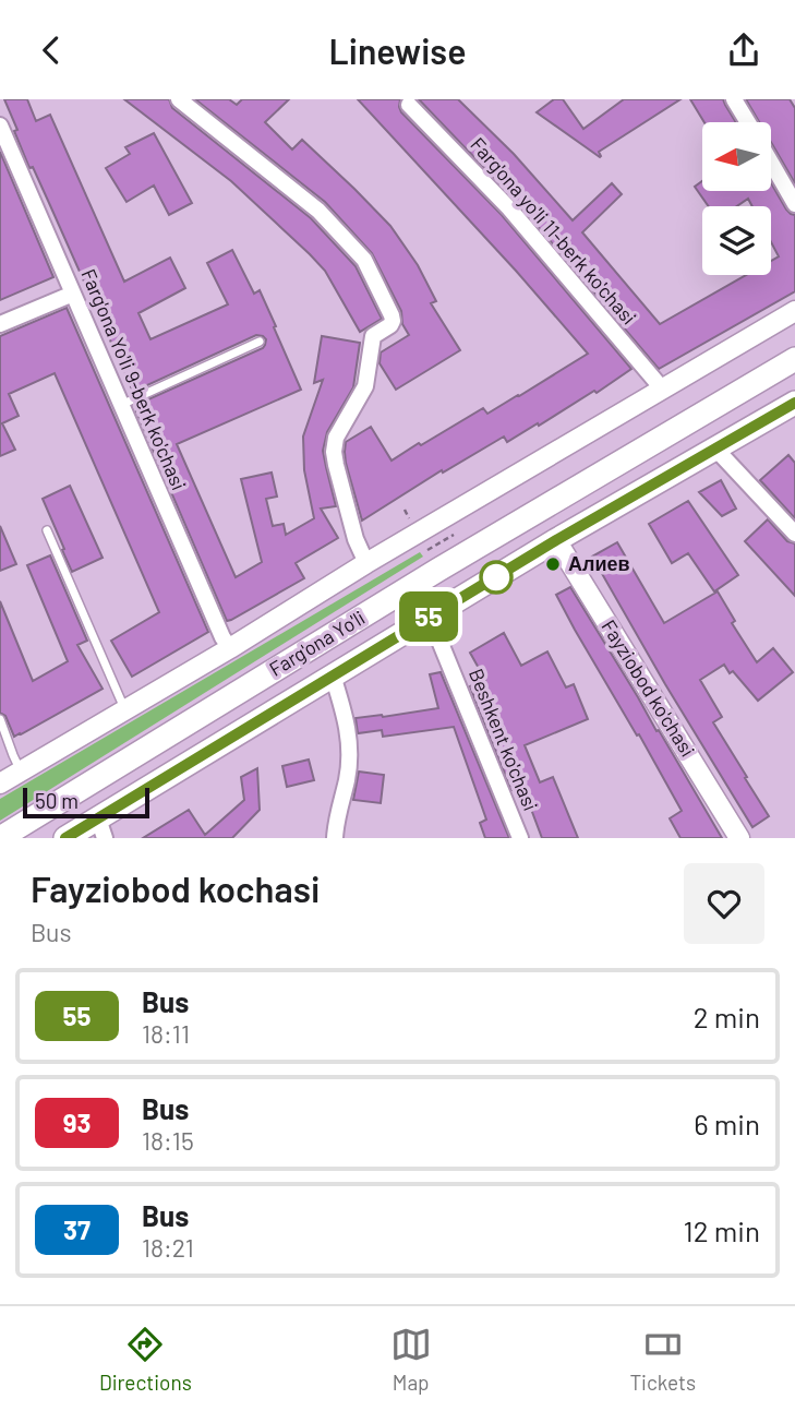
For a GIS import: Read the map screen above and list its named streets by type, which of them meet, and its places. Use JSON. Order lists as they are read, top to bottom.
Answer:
{
  "streets": {
    "main road": ["Farg'ona Yo'li"],
    "street": [
      "Farg'ona yo'li 11-berk ko'chasi",
      "Farg'ona Yo'li 9-berk ko'chasi",
      "Fayziobod ko'chasi",
      "Beshkent ko'chasi"
    ]
  },
  "crossings": [
    ["Farg'ona Yo'li", "Fayziobod ko'chasi"],
    ["Farg'ona Yo'li", "Beshkent ko'chasi"]
  ],
  "places": ["Алиев"],
  "lines": ["bus line 55"],
  "scale_bar": "50 m",
  "north": "left",
  "page": {
    "header": "Linewise",
    "on_map": "55",
    "scale": "50 m",
    "heading": ["Fayziobod kochasi", "Bus"],
    "list": [
      {
        "mark": "55",
        "name": "Bus",
        "note": "18:11",
        "value": "2 min"
      },
      {
        "mark": "93",
        "name": "Bus",
        "note": "18:15",
        "value": "6 min"
      },
      {
        "mark": "37",
        "name": "Bus",
        "note": "18:21",
        "value": "12 min"
      }
    ],
    "tabs": ["Directions", "Map", "Tickets"]
  }
}
